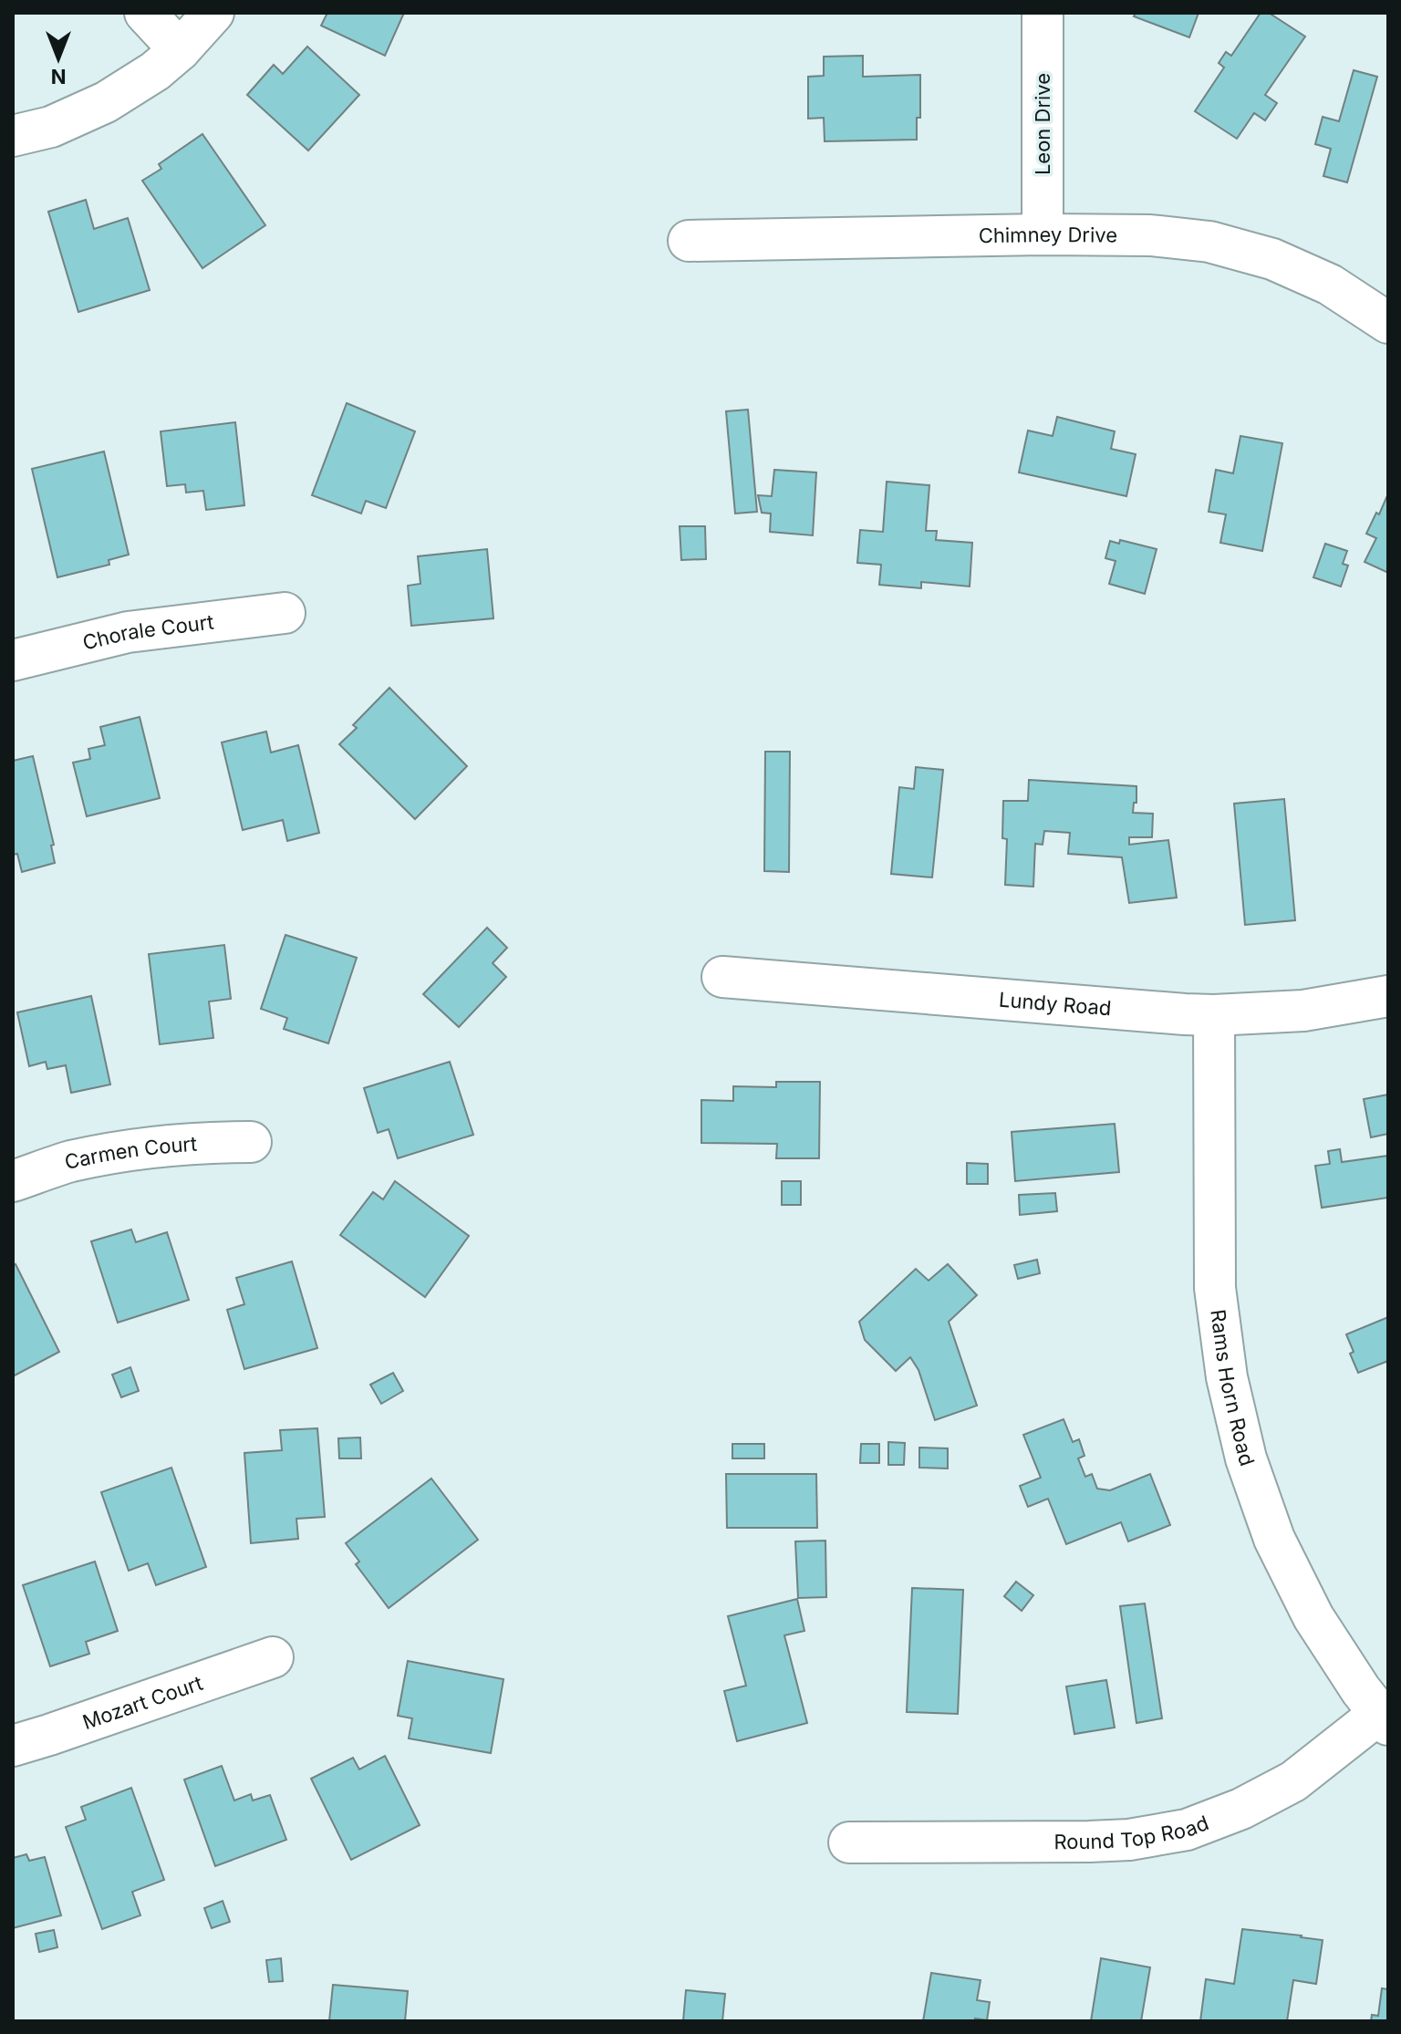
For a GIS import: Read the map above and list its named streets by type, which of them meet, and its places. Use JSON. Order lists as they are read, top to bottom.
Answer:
{
  "streets": {
    "street": [
      "Leon Drive",
      "Chimney Drive",
      "Chorale Court",
      "Lundy Road",
      "Carmen Court",
      "Rams Horn Road",
      "Mozart Court",
      "Round Top Road"
    ]
  },
  "crossings": [
    ["Leon Drive", "Chimney Drive"],
    ["Lundy Road", "Rams Horn Road"],
    ["Rams Horn Road", "Round Top Road"]
  ],
  "north": "bottom"
}
